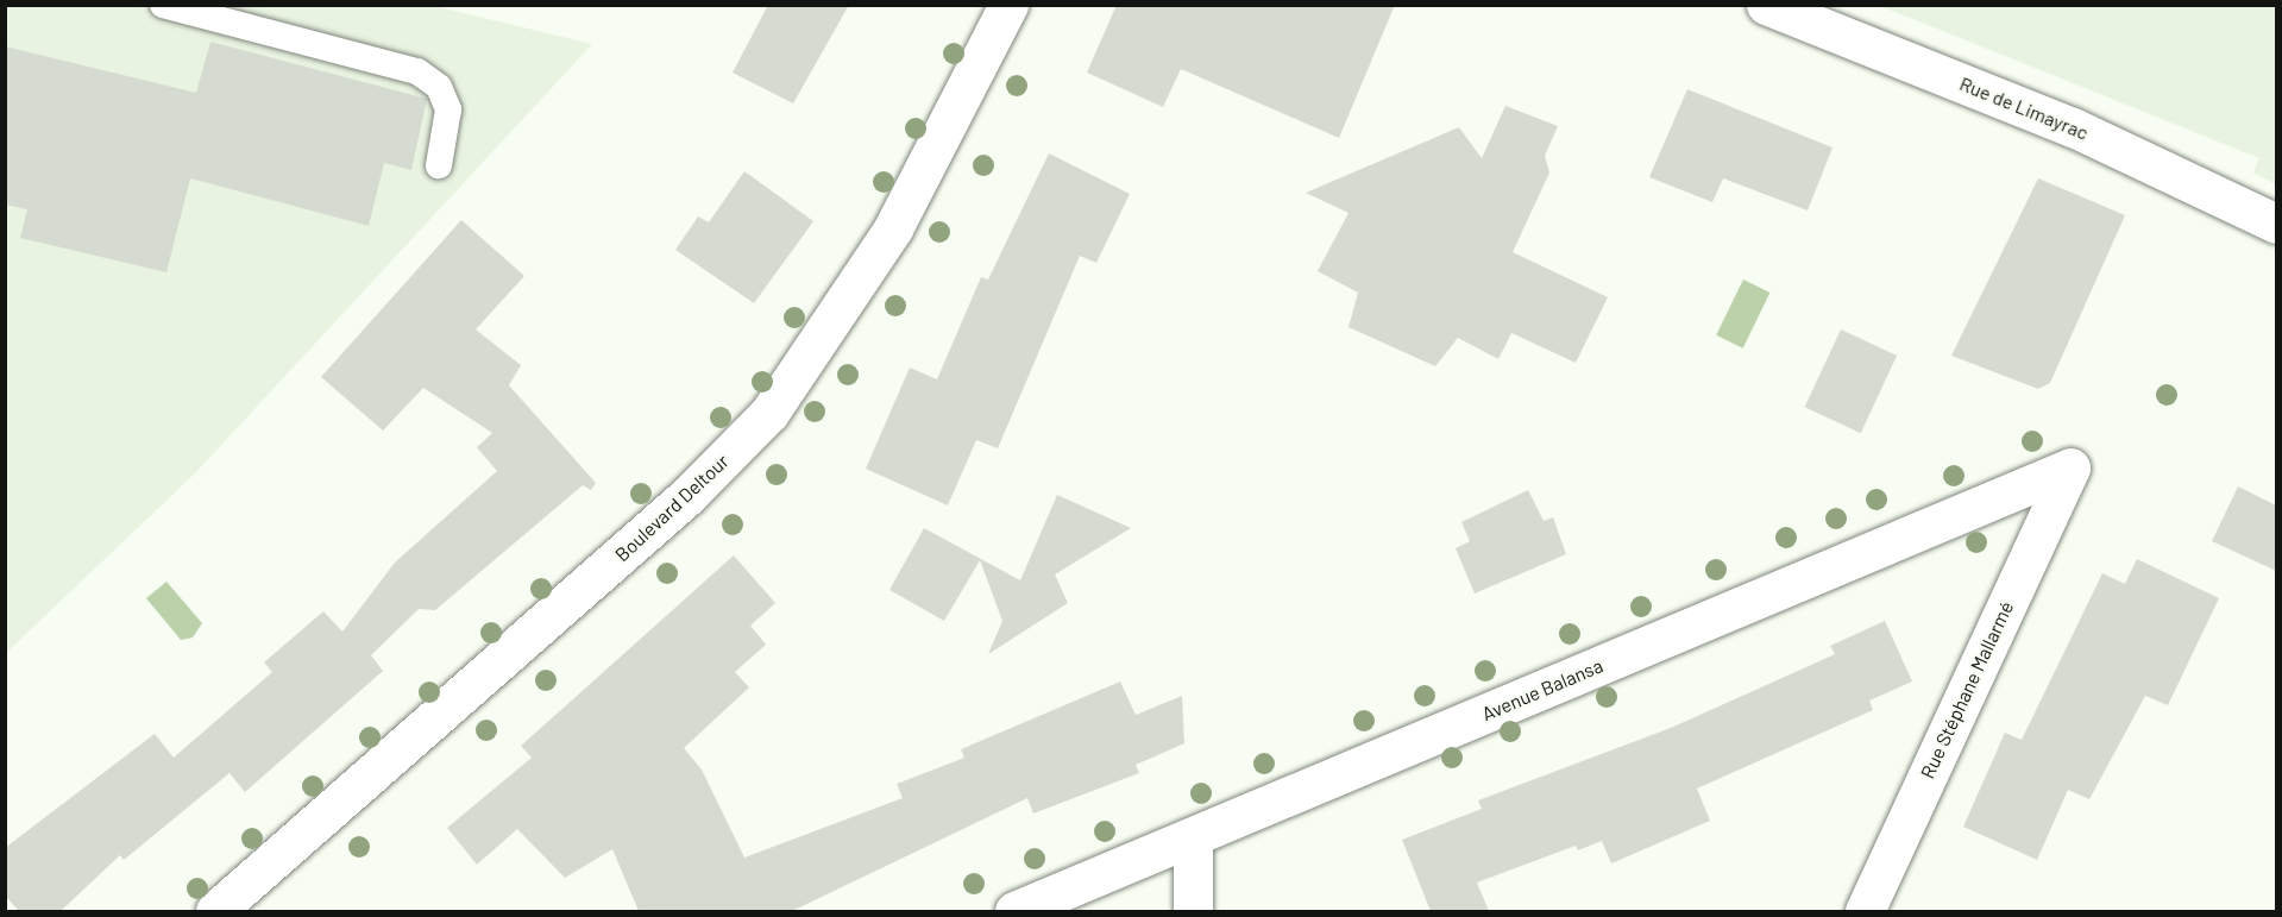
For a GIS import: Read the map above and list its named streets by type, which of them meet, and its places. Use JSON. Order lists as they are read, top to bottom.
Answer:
{
  "streets": {
    "street": [
      "Rue de Limayrac",
      "Boulevard Deltour",
      "Avenue Balansa",
      "Rue Stéphane Mallarmé"
    ]
  },
  "crossings": [
    ["Avenue Balansa", "Rue Stéphane Mallarmé"]
  ]
}
